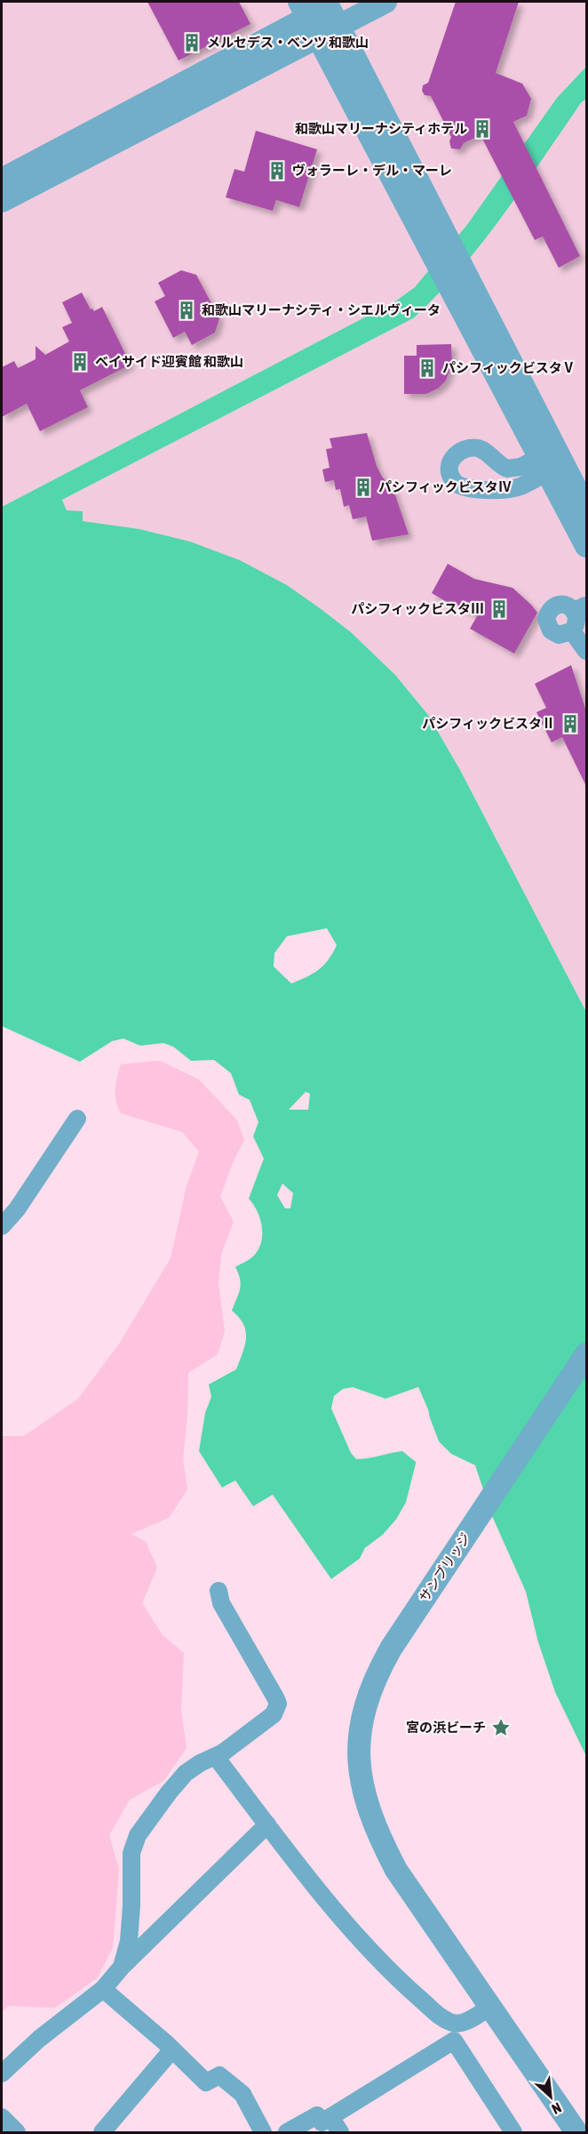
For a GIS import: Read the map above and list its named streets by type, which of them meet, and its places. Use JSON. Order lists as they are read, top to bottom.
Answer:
{
  "streets": {
    "street": ["サンブリッジ"]
  },
  "places": {
    "building": [
      "メルセデス・ベンツ 和歌山",
      "和歌山マリーナシティホテル",
      "ヴォラーレ・デル・マーレ",
      "和歌山マリーナシティ・シエルヴィータ",
      "ベイサイド迎賓館 和歌山",
      "パシフィックビスタⅤ",
      "パシフィックビスタⅣ",
      "パシフィックビスタⅢ",
      "パシフィックビスタⅡ"
    ],
    "place": ["宮の浜ビーチ"]
  },
  "north": "bottom right"
}
